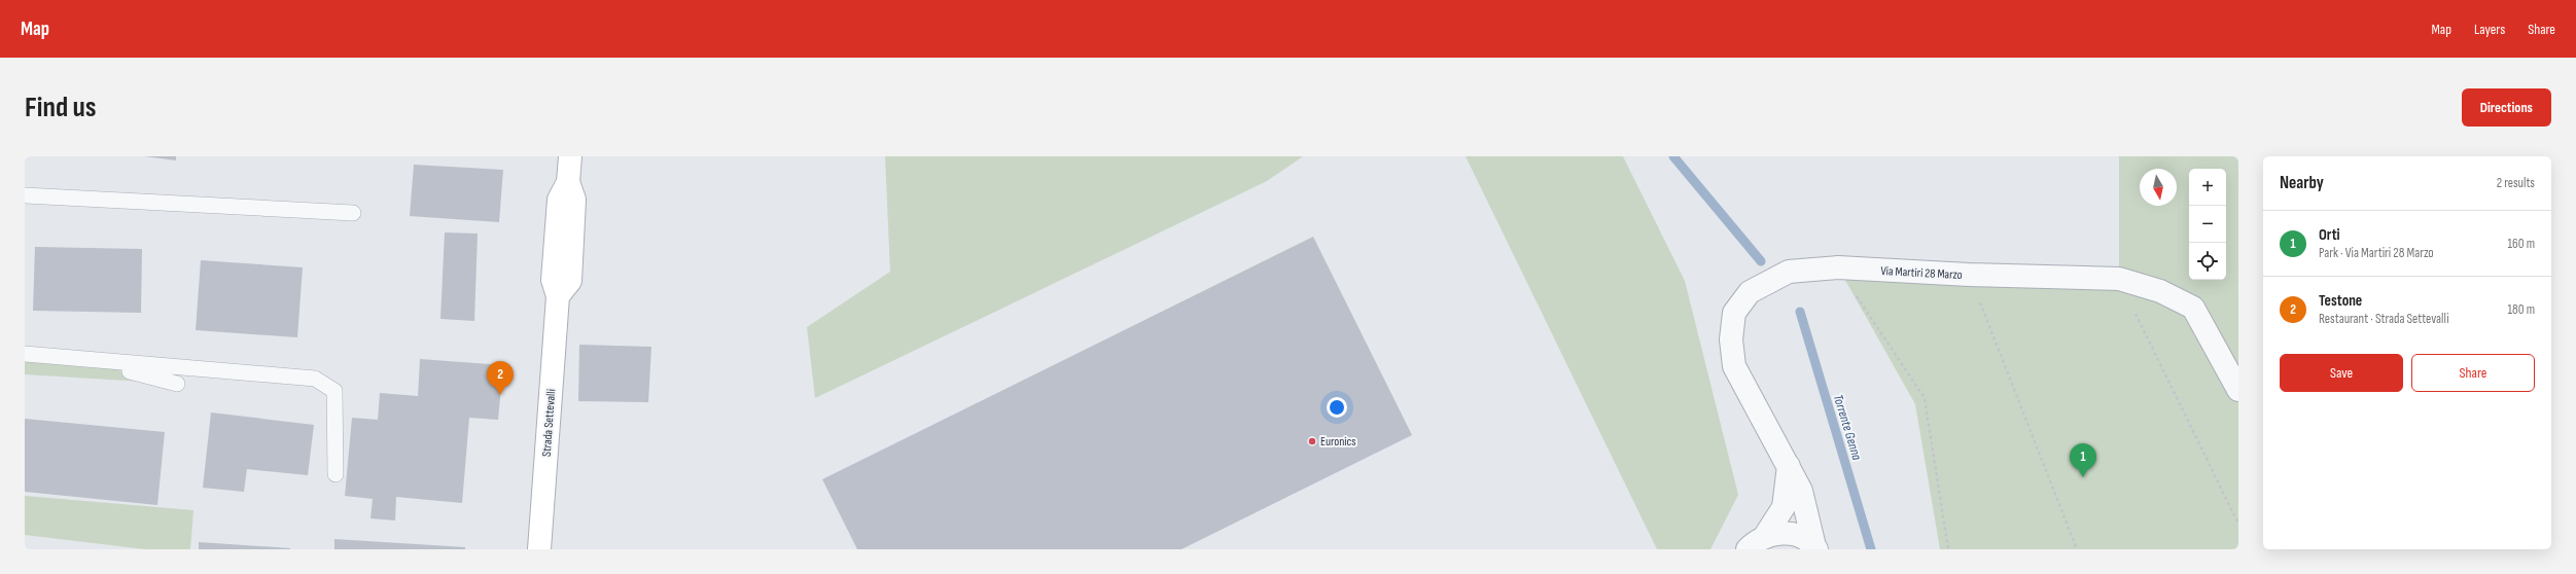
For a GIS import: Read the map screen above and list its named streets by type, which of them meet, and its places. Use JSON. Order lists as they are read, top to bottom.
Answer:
{
  "streets": {
    "main road": ["Strada Settevalli"],
    "street": ["Via Martiri 28 Marzo"]
  },
  "water": ["Torrente Genna"],
  "places": ["Euronics"],
  "north": "bottom",
  "page": {
    "header": "Map",
    "nav": ["Map", "Layers", "Share"],
    "buttons": [
      "Directions",
      ["Save", "Share"]
    ],
    "title": "Find us",
    "heading": ["Nearby", "2 results"],
    "map_buttons": ["+", "−"],
    "list": [
      {
        "mark": "1",
        "name": "Orti",
        "note": "Park · Via Martiri 28 Marzo",
        "value": "160 m"
      },
      {
        "mark": "2",
        "name": "Testone",
        "note": "Restaurant · Strada Settevalli",
        "value": "180 m"
      }
    ],
    "pins": ["2", "1"]
  }
}
